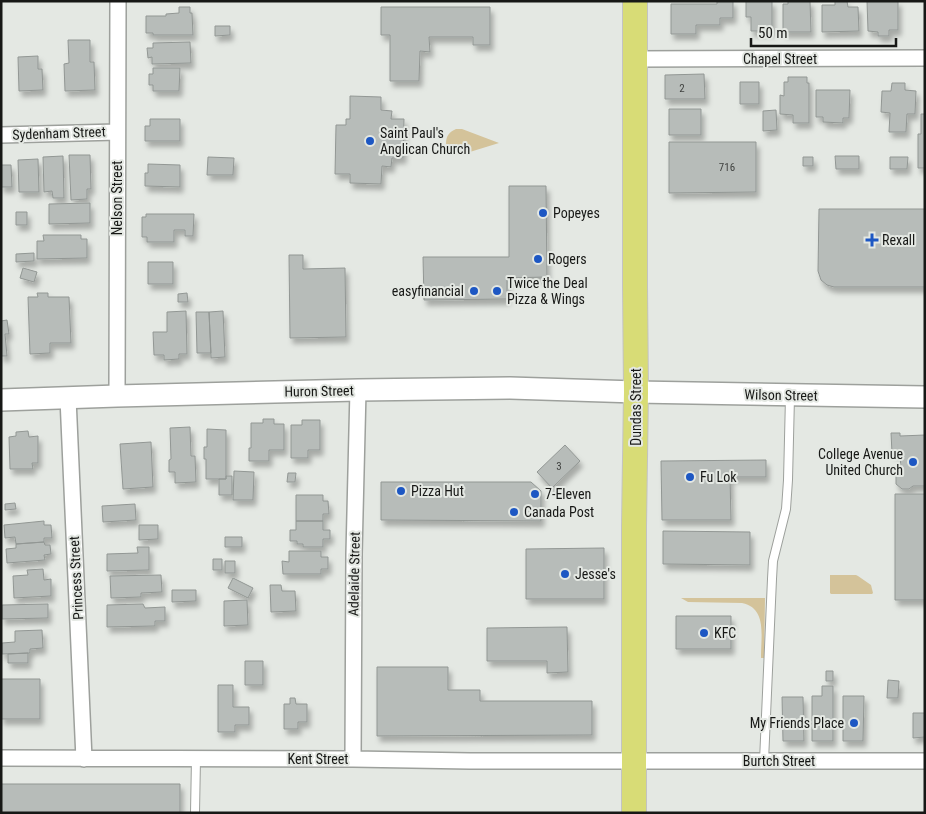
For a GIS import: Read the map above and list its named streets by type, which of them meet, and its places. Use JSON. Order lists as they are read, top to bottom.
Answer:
{
  "streets": {
    "main road": ["Huron Street", "Wilson Street", "Dundas Street"],
    "street": [
      "Chapel Street",
      "Sydenham Street",
      "Nelson Street",
      "Adelaide Street",
      "Princess Street",
      "Kent Street",
      "Burtch Street"
    ]
  },
  "crossings": [
    ["Chapel Street", "Dundas Street"],
    ["Sydenham Street", "Nelson Street"],
    ["Nelson Street", "Huron Street"],
    ["Huron Street", "Wilson Street"],
    ["Huron Street", "Dundas Street"],
    ["Huron Street", "Adelaide Street"],
    ["Huron Street", "Princess Street"],
    ["Wilson Street", "Dundas Street"],
    ["Dundas Street", "Kent Street"],
    ["Dundas Street", "Burtch Street"],
    ["Adelaide Street", "Kent Street"],
    ["Princess Street", "Kent Street"],
    ["Kent Street", "Burtch Street"]
  ],
  "places": {
    "other": [
      "Saint Paul's Anglican Church",
      "Popeyes",
      "Rogers",
      "easyfinancial",
      "Twice the Deal Pizza & Wings",
      "College Avenue United Church",
      "Fu Lok",
      "Pizza Hut",
      "7-Eleven",
      "Canada Post",
      "Jesse's",
      "KFC",
      "My Friends Place"
    ],
    "health": ["Rexall"]
  },
  "house_numbers": ["2", "716", "3"],
  "scale_bar": "50 m"
}
